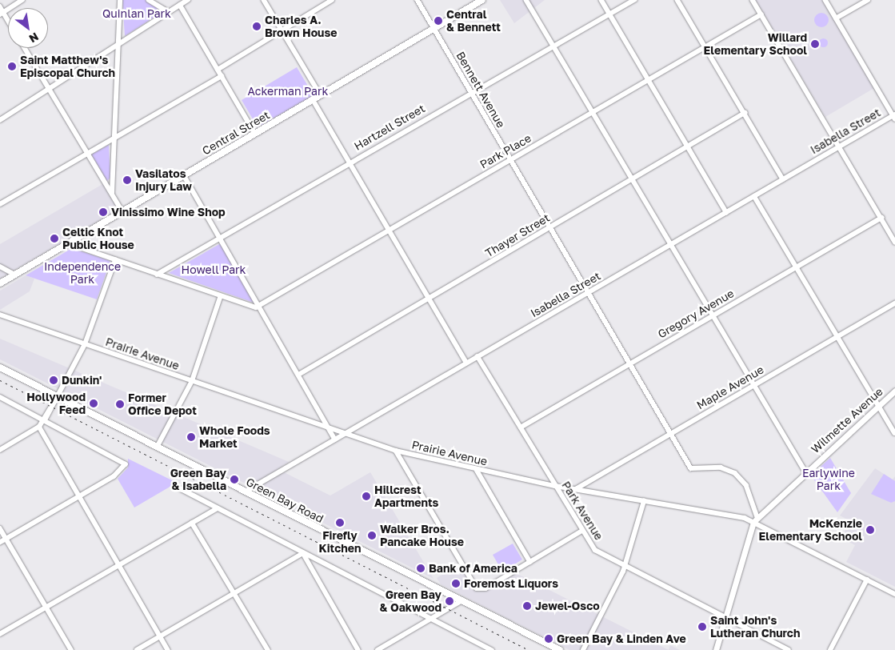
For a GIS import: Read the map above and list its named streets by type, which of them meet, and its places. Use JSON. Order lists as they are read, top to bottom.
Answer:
{
  "streets": {
    "main road": ["Central Street", "Green Bay Road"],
    "street": [
      "Bennett Avenue",
      "Hartzell Street",
      "Isabella Street",
      "Park Place",
      "Thayer Street",
      "Gregory Avenue",
      "Prairie Avenue",
      "Maple Avenue",
      "Wilmette Avenue",
      "Park Avenue"
    ]
  },
  "crossings": [
    ["Bennett Avenue", "Hartzell Street"],
    ["Bennett Avenue", "Isabella Street"],
    ["Bennett Avenue", "Central Street"],
    ["Bennett Avenue", "Park Place"],
    ["Bennett Avenue", "Thayer Street"],
    ["Bennett Avenue", "Gregory Avenue"],
    ["Bennett Avenue", "Maple Avenue"],
    ["Bennett Avenue", "Wilmette Avenue"],
    ["Isabella Street", "Prairie Avenue"],
    ["Isabella Street", "Green Bay Road"],
    ["Isabella Street", "Park Avenue"],
    ["Gregory Avenue", "Park Avenue"],
    ["Prairie Avenue", "Maple Avenue"],
    ["Prairie Avenue", "Wilmette Avenue"],
    ["Prairie Avenue", "Park Avenue"],
    ["Wilmette Avenue", "Park Avenue"]
  ],
  "parks": [
    "Quinlan Park",
    "Ackerman Park",
    "Independence Park",
    "Howell Park",
    "Earlywine Park"
  ],
  "places": [
    "Central & Bennett",
    "Charles A. Brown House",
    "Willard Elementary School",
    "Saint Matthew's Episcopal Church",
    "Vasilatos Injury Law",
    "Vinissimo Wine Shop",
    "Celtic Knot Public House",
    "Dunkin'",
    "Hollywood Feed",
    "Former Office Depot",
    "Whole Foods Market",
    "Green Bay & Isabella",
    "Hillcrest Apartments",
    "Firefly Kitchen",
    "McKenzie Elementary School",
    "Walker Bros. Pancake House",
    "Bank of America",
    "Foremost Liquors",
    "Green Bay & Oakwood",
    "Jewel-Osco",
    "Saint John's Lutheran Church",
    "Green Bay & Linden Ave"
  ],
  "north": "bottom right"
}
